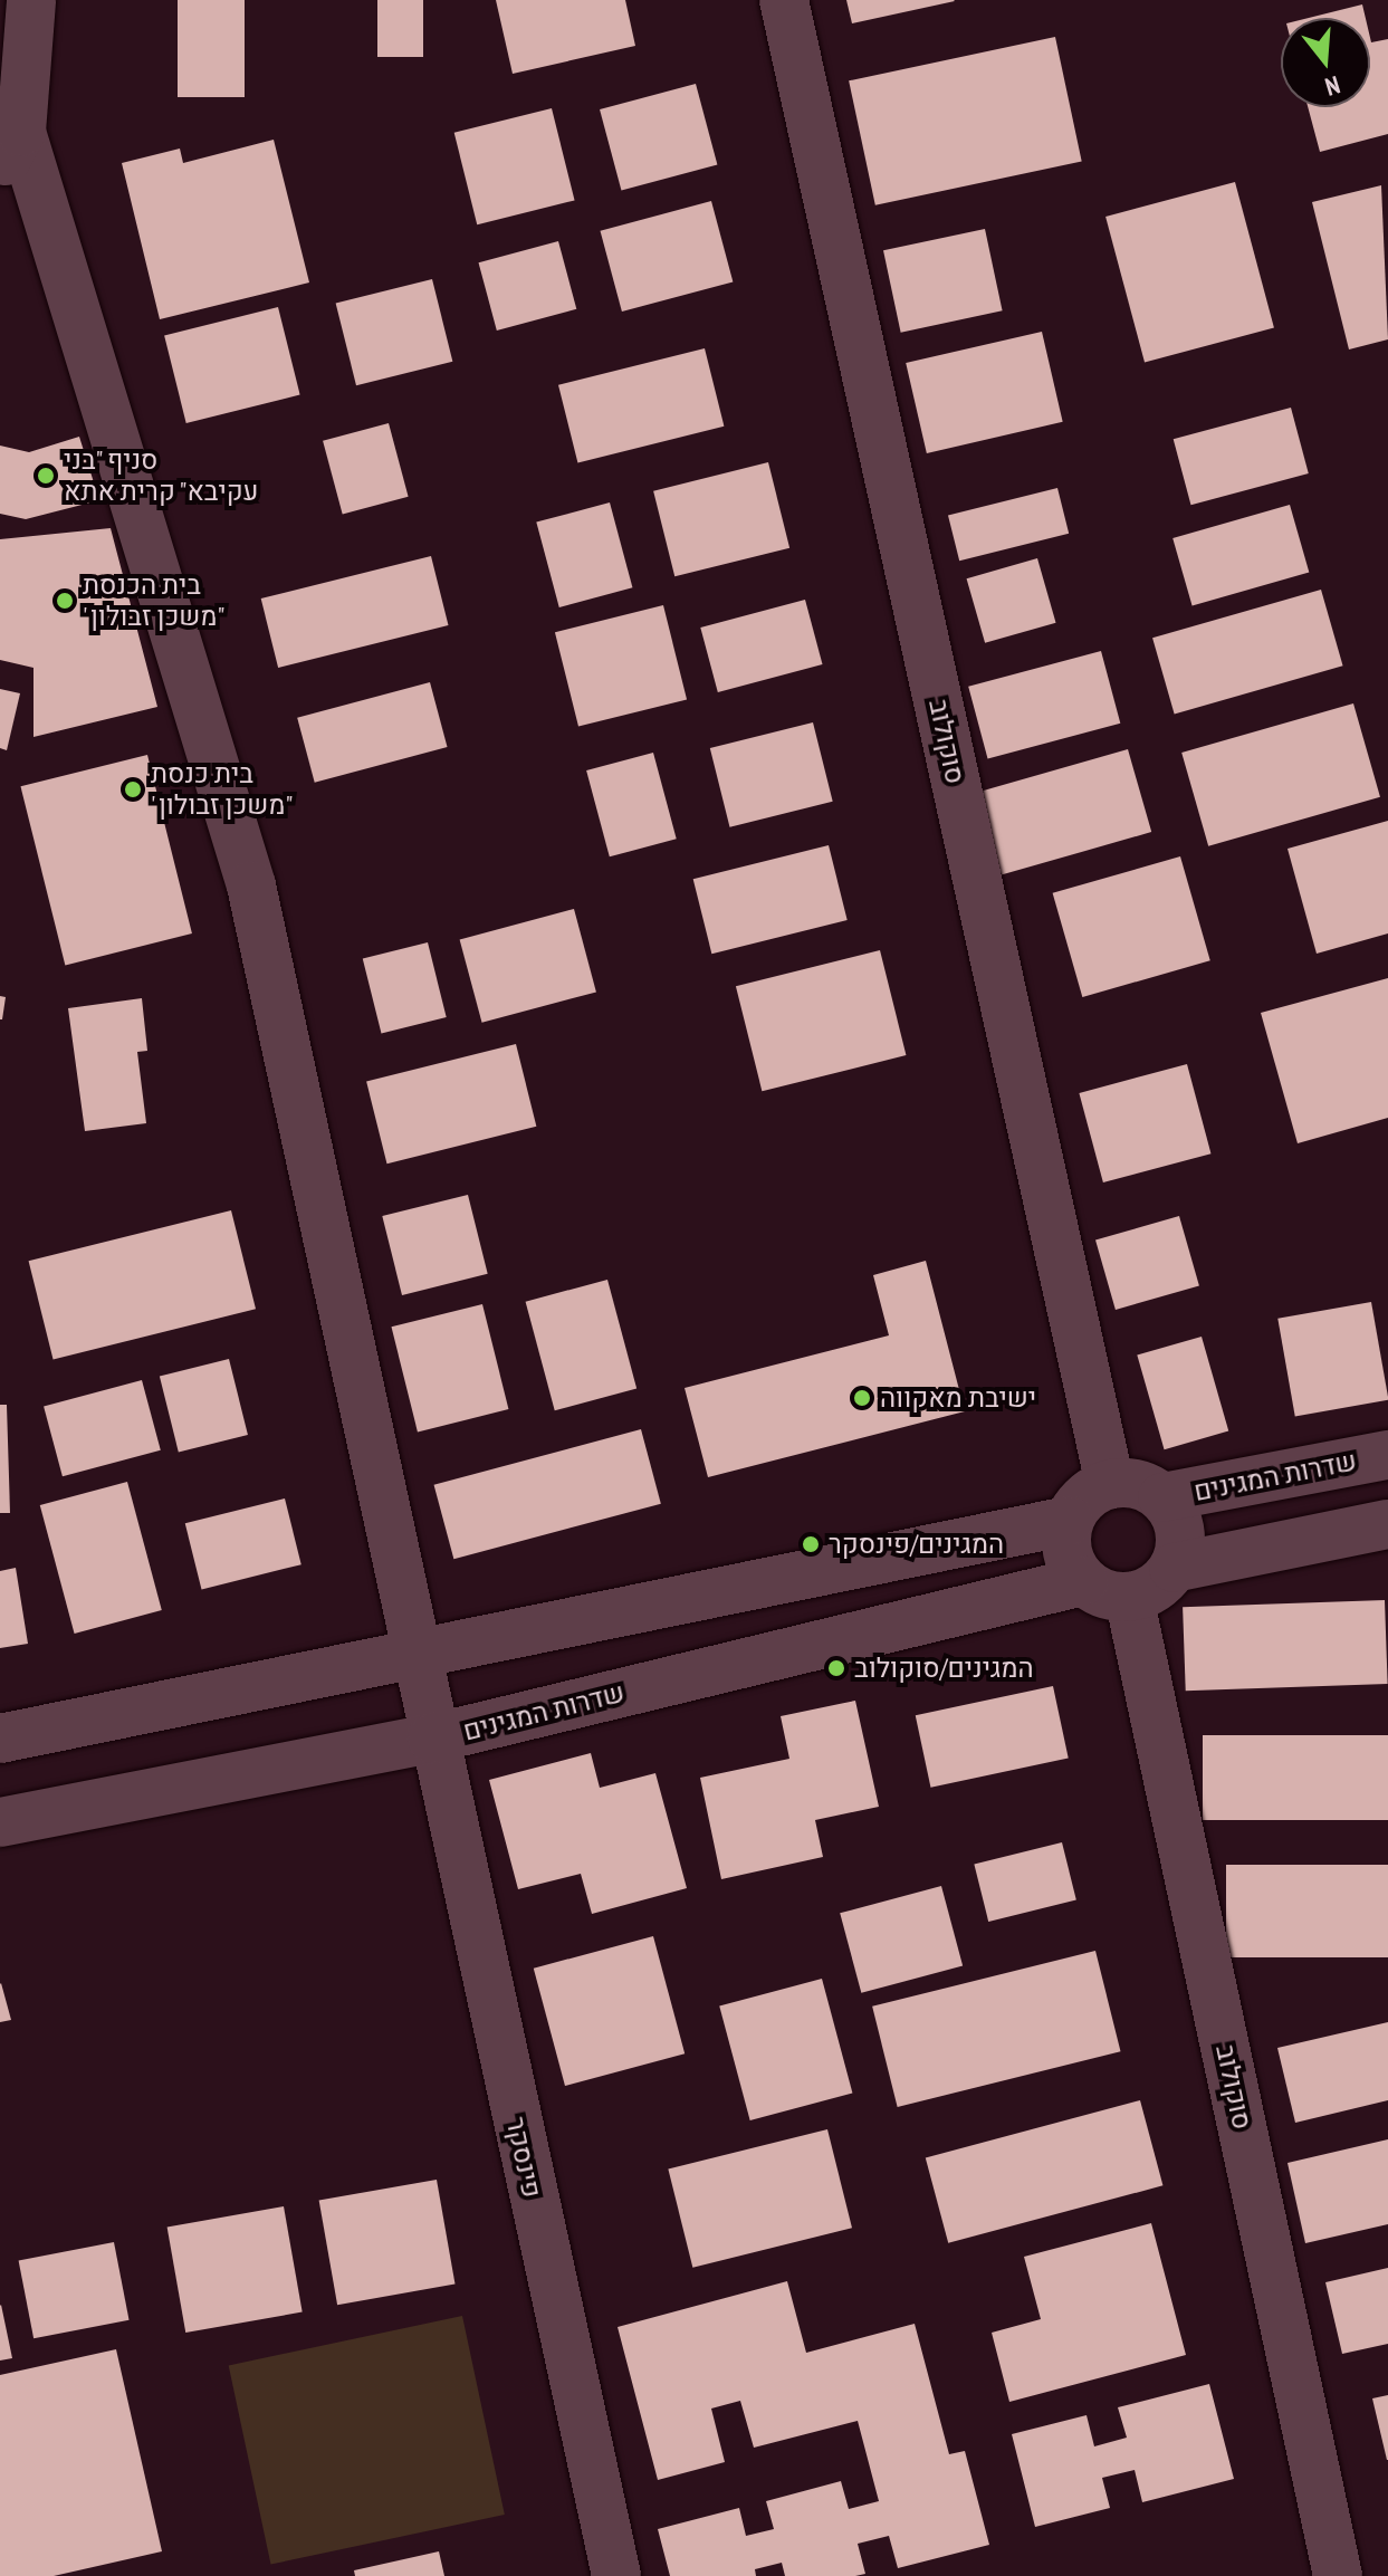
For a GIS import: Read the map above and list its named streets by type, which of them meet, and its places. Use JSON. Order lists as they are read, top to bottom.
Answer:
{
  "streets": {
    "street": ["סוקולוב", "שדרות המגינים", "פינסקר"]
  },
  "crossings": [
    ["סוקולוב", "שדרות המגינים"],
    ["שדרות המגינים", "פינסקר"]
  ],
  "places": [
    "סניף \"בני עקיבא\" קרית אתא",
    "בית הכנסת \"משכן זבולון\"",
    "בית כנסת \"משכן זבולון\"",
    "ישיבת מאקווה",
    "המגינים/פינסקר",
    "המגינים/סוקולוב"
  ],
  "north": "bottom"
}
